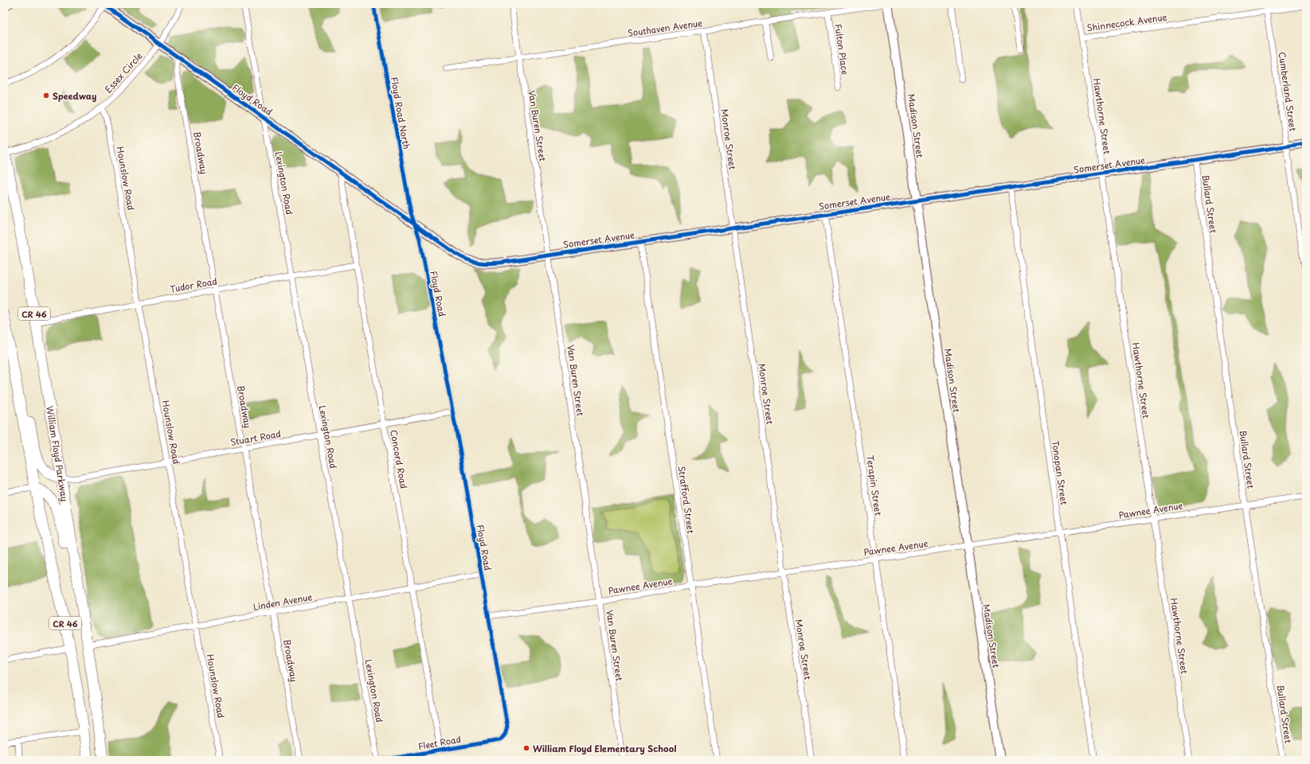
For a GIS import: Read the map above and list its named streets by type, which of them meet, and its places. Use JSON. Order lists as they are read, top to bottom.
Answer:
{
  "streets": {
    "highway": ["CR 46", "William Floyd Parkway"],
    "street": [
      "Shinnecock Avenue",
      "Southaven Avenue",
      "Fulton Place",
      "Essex Circle",
      "Cumberland Street",
      "Floyd Road",
      "Floyd Road North",
      "Hawthorne Street",
      "Van Buren Street",
      "Madison Street",
      "Monroe Street",
      "Broadway",
      "Somerset Avenue",
      "Hounslow Road",
      "Lexington Road",
      "Bullard Street",
      "Tudor Road",
      "Stuart Road",
      "Concord Road",
      "Tonopan Street",
      "Terapin Street",
      "Strafford Street",
      "Pawnee Avenue",
      "Linden Avenue",
      "Fleet Road"
    ]
  },
  "crossings": [
    ["Shinnecock Avenue", "Cumberland Street"],
    ["Shinnecock Avenue", "Hawthorne Street"],
    ["Southaven Avenue", "Fulton Place"],
    ["Southaven Avenue", "Van Buren Street"],
    ["Southaven Avenue", "Monroe Street"],
    ["Essex Circle", "Floyd Road"],
    ["Essex Circle", "Hounslow Road"],
    ["Essex Circle", "William Floyd Parkway"],
    ["Cumberland Street", "Somerset Avenue"],
    ["Floyd Road", "Floyd Road North"],
    ["Floyd Road", "Broadway"],
    ["Floyd Road", "Somerset Avenue"],
    ["Floyd Road", "Lexington Road"],
    ["Floyd Road", "Stuart Road"],
    ["Floyd Road", "Concord Road"],
    ["Floyd Road", "Pawnee Avenue"],
    ["Floyd Road", "Linden Avenue"],
    ["Floyd Road", "Fleet Road"],
    ["Floyd Road North", "Somerset Avenue"],
    ["Hawthorne Street", "Somerset Avenue"],
    ["Hawthorne Street", "Pawnee Avenue"],
    ["Van Buren Street", "Somerset Avenue"],
    ["Van Buren Street", "Pawnee Avenue"],
    ["Madison Street", "Somerset Avenue"],
    ["Madison Street", "Pawnee Avenue"],
    ["Monroe Street", "Somerset Avenue"],
    ["Monroe Street", "Pawnee Avenue"],
    ["Broadway", "Tudor Road"],
    ["Broadway", "Stuart Road"],
    ["Broadway", "Linden Avenue"],
    ["Somerset Avenue", "Bullard Street"],
    ["Somerset Avenue", "Tonopan Street"],
    ["Somerset Avenue", "Terapin Street"],
    ["Somerset Avenue", "Strafford Street"],
    ["Hounslow Road", "Tudor Road"],
    ["Hounslow Road", "Stuart Road"],
    ["Hounslow Road", "Linden Avenue"],
    ["Lexington Road", "Tudor Road"],
    ["Lexington Road", "Stuart Road"],
    ["Lexington Road", "Linden Avenue"],
    ["Bullard Street", "Pawnee Avenue"],
    ["Tudor Road", "William Floyd Parkway"],
    ["Tudor Road", "Concord Road"],
    ["Stuart Road", "William Floyd Parkway"],
    ["Stuart Road", "Concord Road"],
    ["William Floyd Parkway", "Linden Avenue"],
    ["Concord Road", "Linden Avenue"],
    ["Concord Road", "Fleet Road"],
    ["Tonopan Street", "Pawnee Avenue"],
    ["Terapin Street", "Pawnee Avenue"],
    ["Strafford Street", "Pawnee Avenue"]
  ],
  "places": ["Speedway", "William Floyd Elementary School"]
}
